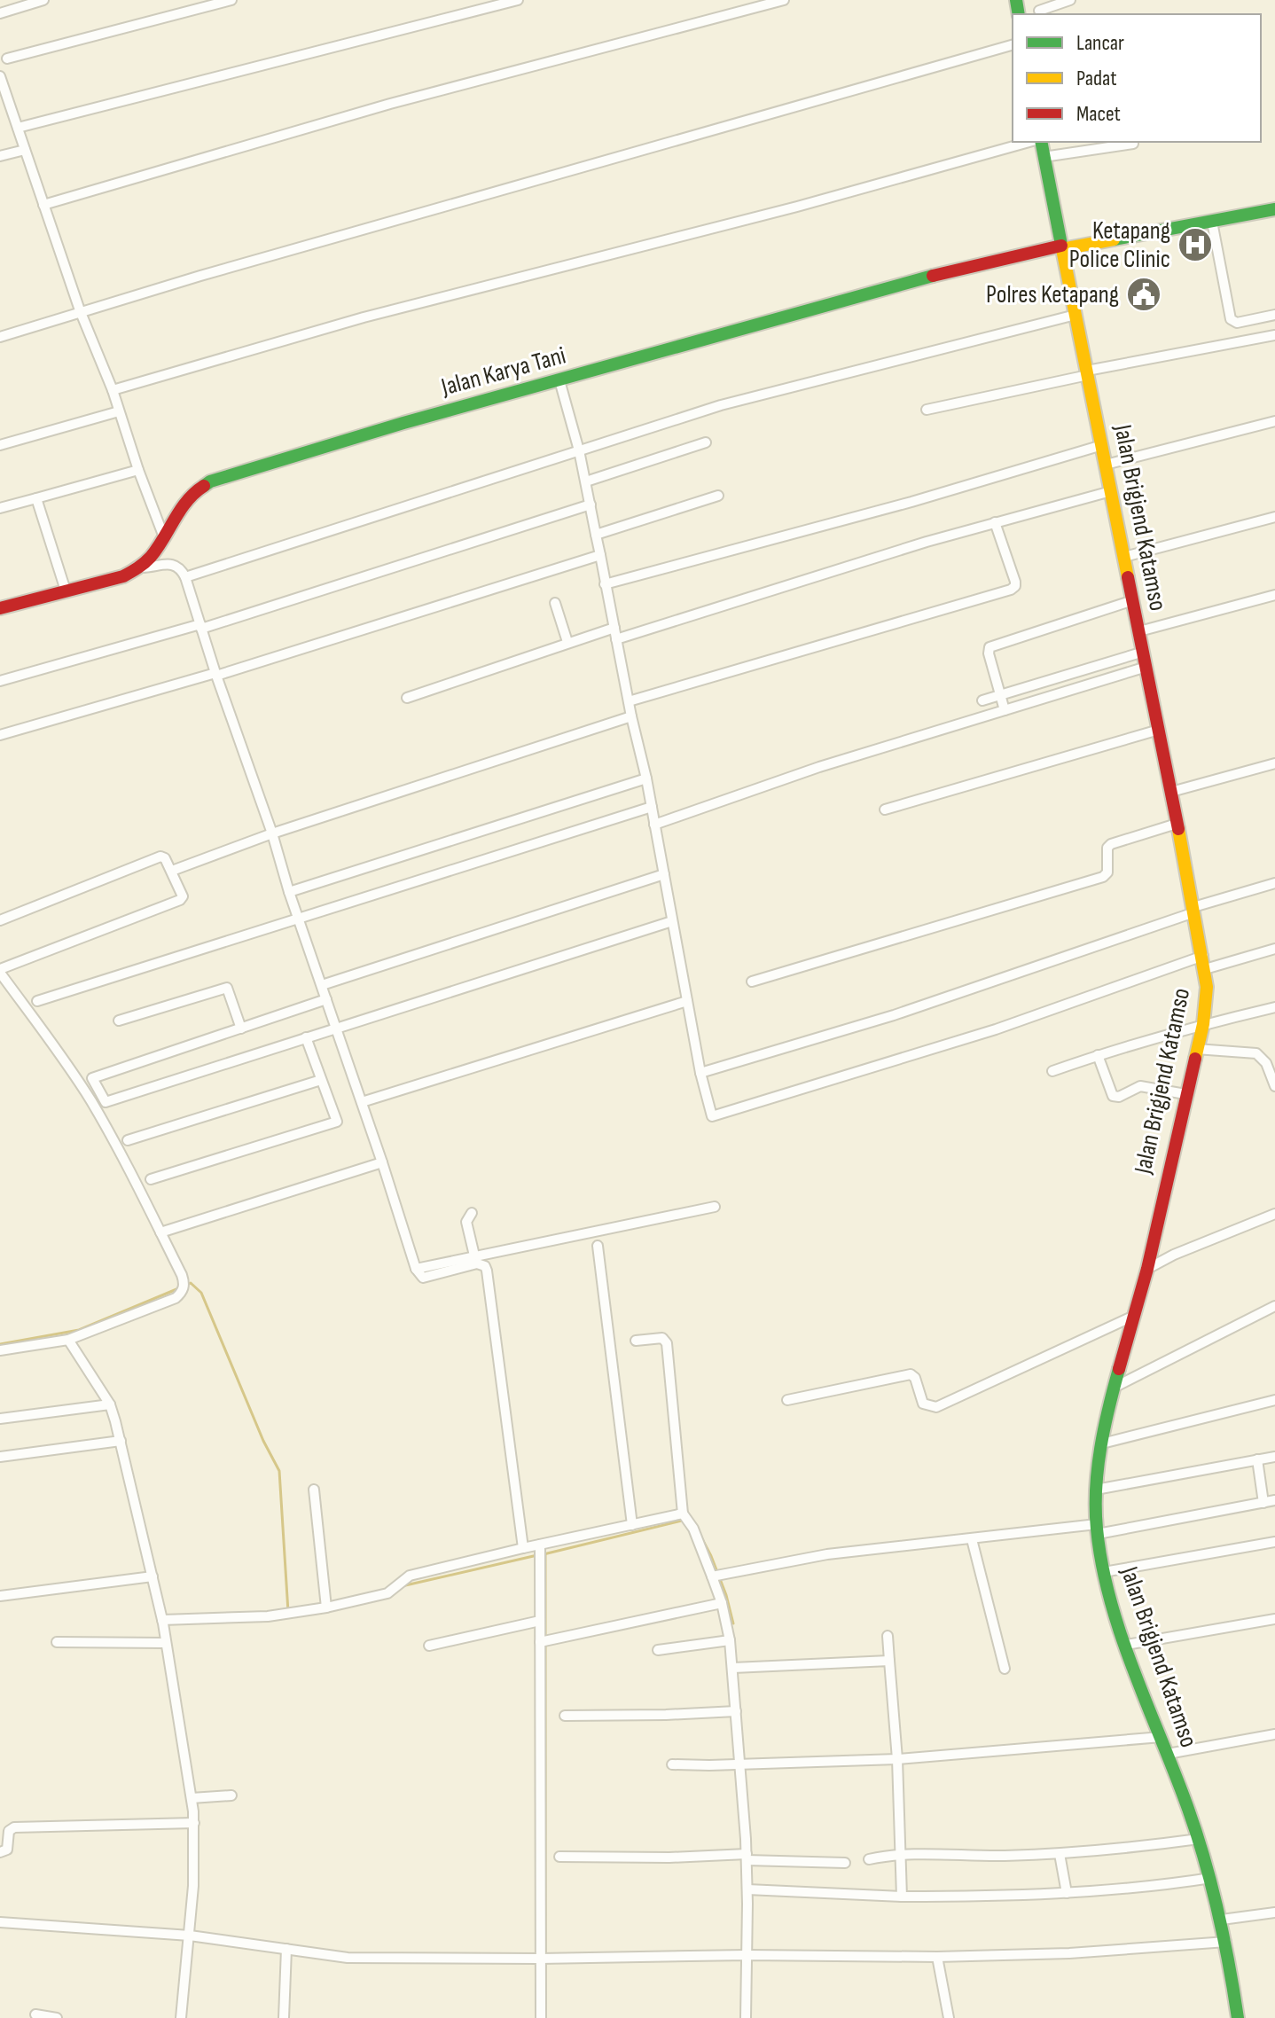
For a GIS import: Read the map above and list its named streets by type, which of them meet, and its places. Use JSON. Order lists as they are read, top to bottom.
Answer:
{
  "streets": {
    "main road": ["Jalan Karya Tani", "Jalan Brigjend Katamso"]
  },
  "crossings": [
    ["Jalan Karya Tani", "Jalan Brigjend Katamso"]
  ],
  "places": {
    "hospital": ["Ketapang Police Clinic"],
    "public building": ["Polres Ketapang"]
  },
  "legend": ["Lancar", "Padat", "Macet"]
}
